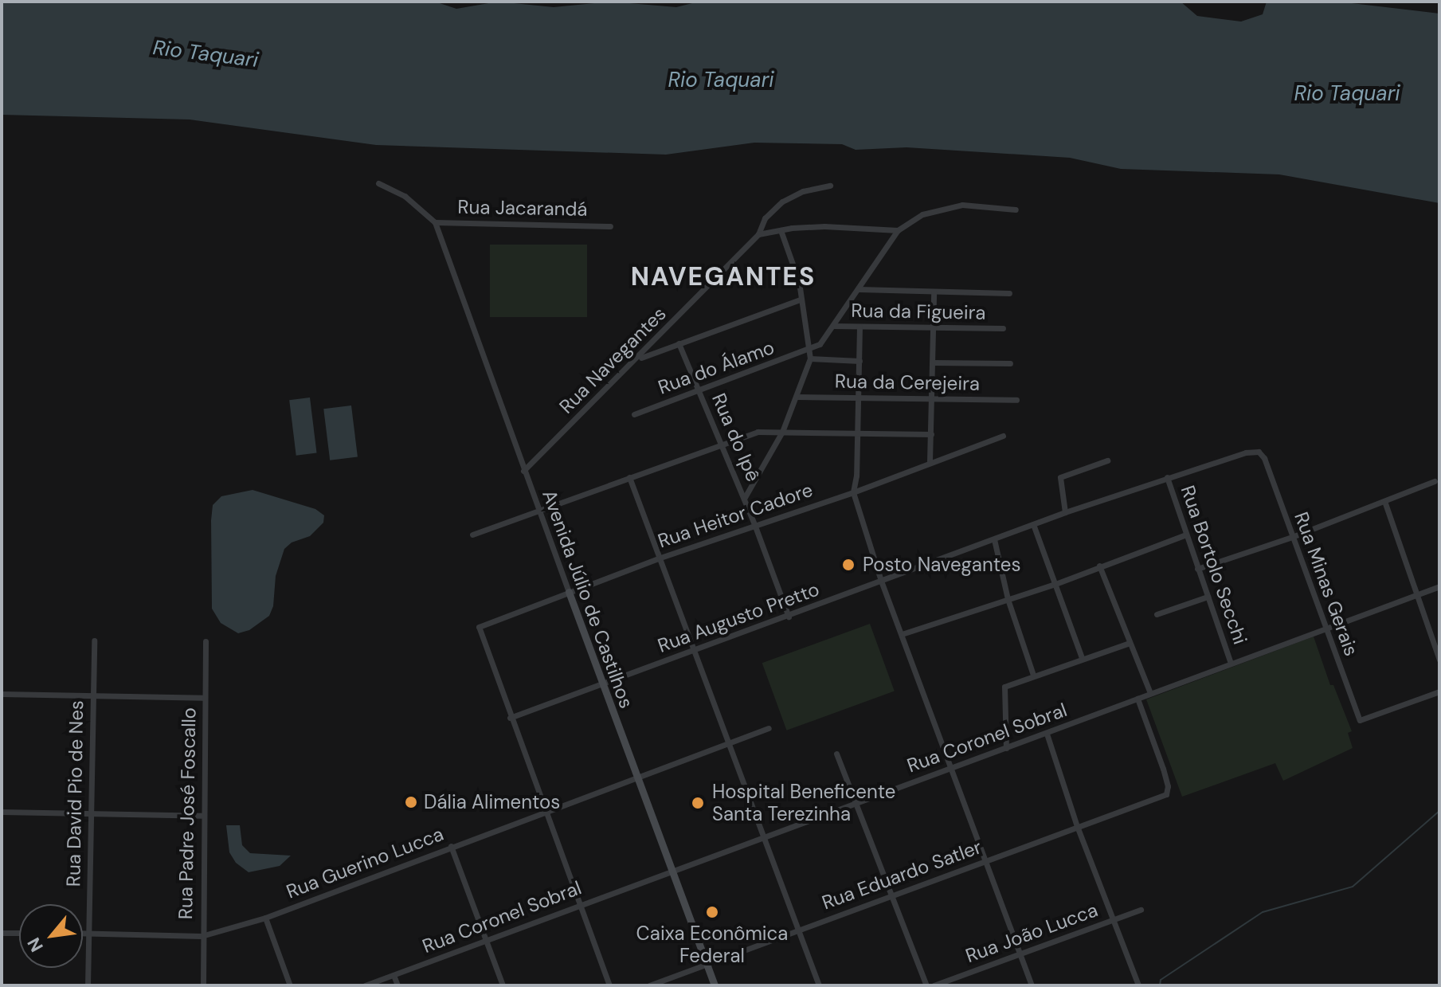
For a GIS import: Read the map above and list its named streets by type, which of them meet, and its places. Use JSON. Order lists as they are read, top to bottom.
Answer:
{
  "streets": {
    "street": [
      "Rua Jacarandá",
      "Rua da Figueira",
      "Rua Navegantes",
      "Rua do Álamo",
      "Rua da Cerejeira",
      "Rua do Ipê",
      "Rua Heitor Cadore",
      "Rua Bortolo Secchi",
      "Rua Minas Gerais",
      "Avenida Júlio de Castilhos",
      "Rua Augusto Pretto",
      "Rua Coronel Sobral",
      "Rua David Pio de Nes",
      "Rua Padre José Foscallo",
      "Rua Guerino Lucca",
      "Rua Eduardo Satler",
      "Rua João Lucca"
    ]
  },
  "crossings": [
    ["Rua Jacarandá", "Avenida Júlio de Castilhos"],
    ["Rua Navegantes", "Avenida Júlio de Castilhos"],
    ["Rua do Álamo", "Rua do Ipê"],
    ["Rua do Ipê", "Rua Heitor Cadore"],
    ["Rua do Ipê", "Rua Augusto Pretto"],
    ["Rua Heitor Cadore", "Avenida Júlio de Castilhos"],
    ["Rua Heitor Cadore", "Rua Augusto Pretto"],
    ["Rua Bortolo Secchi", "Rua Augusto Pretto"],
    ["Rua Bortolo Secchi", "Rua Coronel Sobral"],
    ["Rua Minas Gerais", "Rua Augusto Pretto"],
    ["Rua Minas Gerais", "Rua Coronel Sobral"],
    ["Avenida Júlio de Castilhos", "Rua Augusto Pretto"],
    ["Avenida Júlio de Castilhos", "Rua Coronel Sobral"],
    ["Avenida Júlio de Castilhos", "Rua Guerino Lucca"],
    ["Avenida Júlio de Castilhos", "Rua Eduardo Satler"],
    ["Rua Coronel Sobral", "Rua Eduardo Satler"],
    ["Rua David Pio de Nes", "Rua Guerino Lucca"],
    ["Rua Padre José Foscallo", "Rua Guerino Lucca"]
  ],
  "districts": ["NAVEGANTES"],
  "water": ["Rio Taquari"],
  "places": [
    "Posto Navegantes",
    "Dália Alimentos",
    "Hospital Beneficente Santa Terezinha",
    "Caixa Econômica Federal"
  ],
  "north": "bottom left"
}
